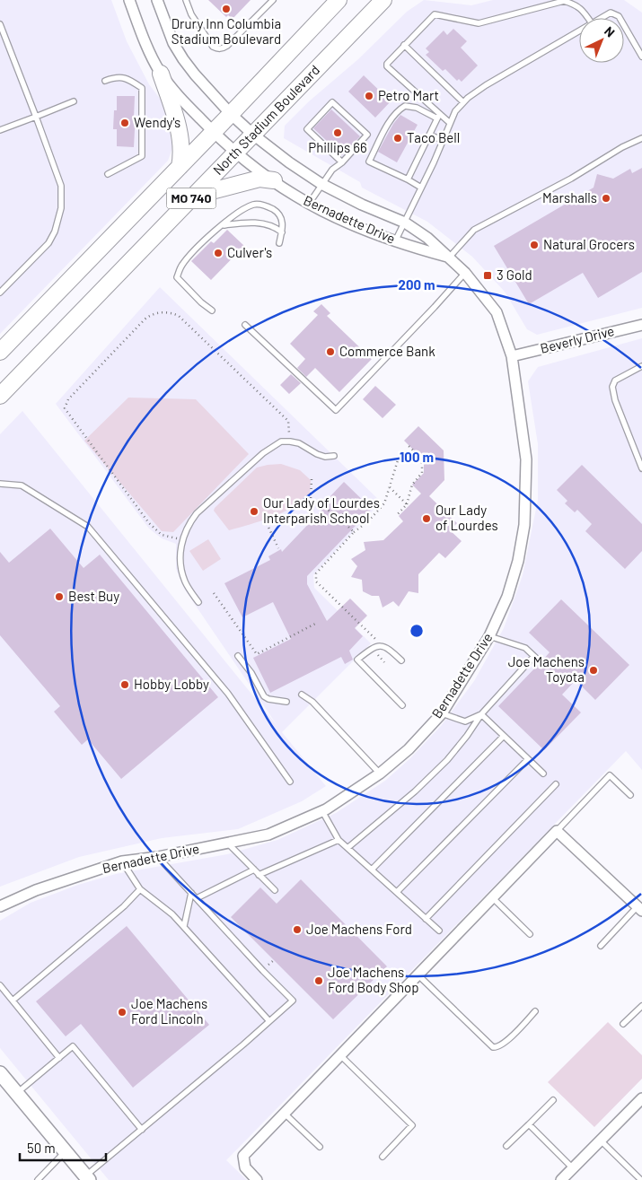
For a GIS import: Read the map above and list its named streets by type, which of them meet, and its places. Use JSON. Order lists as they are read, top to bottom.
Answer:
{
  "streets": {
    "main road": ["North Stadium Boulevard", "MO 740"],
    "street": ["Bernadette Drive", "Beverly Drive"]
  },
  "crossings": [
    ["North Stadium Boulevard", "Bernadette Drive"],
    ["MO 740", "Bernadette Drive"],
    ["Bernadette Drive", "Beverly Drive"]
  ],
  "places": {
    "other": [
      "Drury Inn Columbia Stadium Boulevard",
      "Petro Mart",
      "Wendy's",
      "Phillips 66",
      "Taco Bell",
      "Marshalls",
      "Natural Grocers",
      "Culver's",
      "Commerce Bank",
      "Our Lady of Lourdes Interparish School",
      "Our Lady of Lourdes",
      "Best Buy",
      "Joe Machens Toyota",
      "Hobby Lobby",
      "Joe Machens Ford",
      "Joe Machens Ford Body Shop",
      "Joe Machens Ford Lincoln"
    ],
    "transit": ["3 Gold"]
  },
  "scale_bar": "50 m",
  "north": "top right",
  "rings": ["200 m", "100 m"]
}
